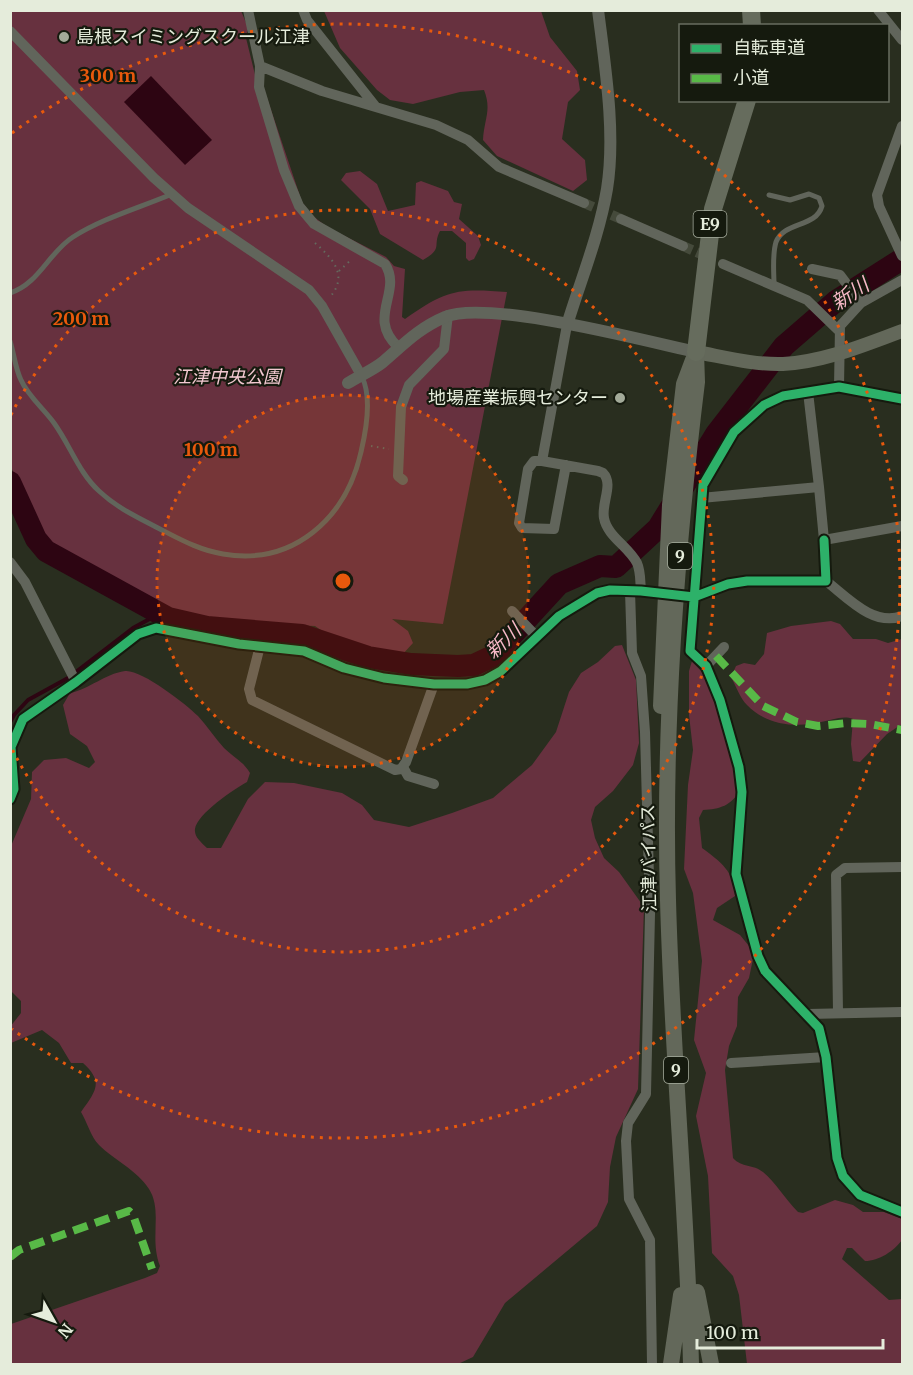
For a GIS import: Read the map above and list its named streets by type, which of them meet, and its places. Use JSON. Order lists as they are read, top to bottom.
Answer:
{
  "streets": {
    "highway": ["E9", "9", "江津バイパス"]
  },
  "crossings": [
    ["E9", "江津バイパス"],
    ["9", "江津バイパス"]
  ],
  "water": ["新川"],
  "parks": ["江津中央公園"],
  "places": ["島根スイミングスクール江津", "地場産業振興センター"],
  "legend": ["自転車道", "小道"],
  "scale_bar": "100 m",
  "north": "bottom right",
  "rings": ["300 m", "200 m", "100 m"]
}
